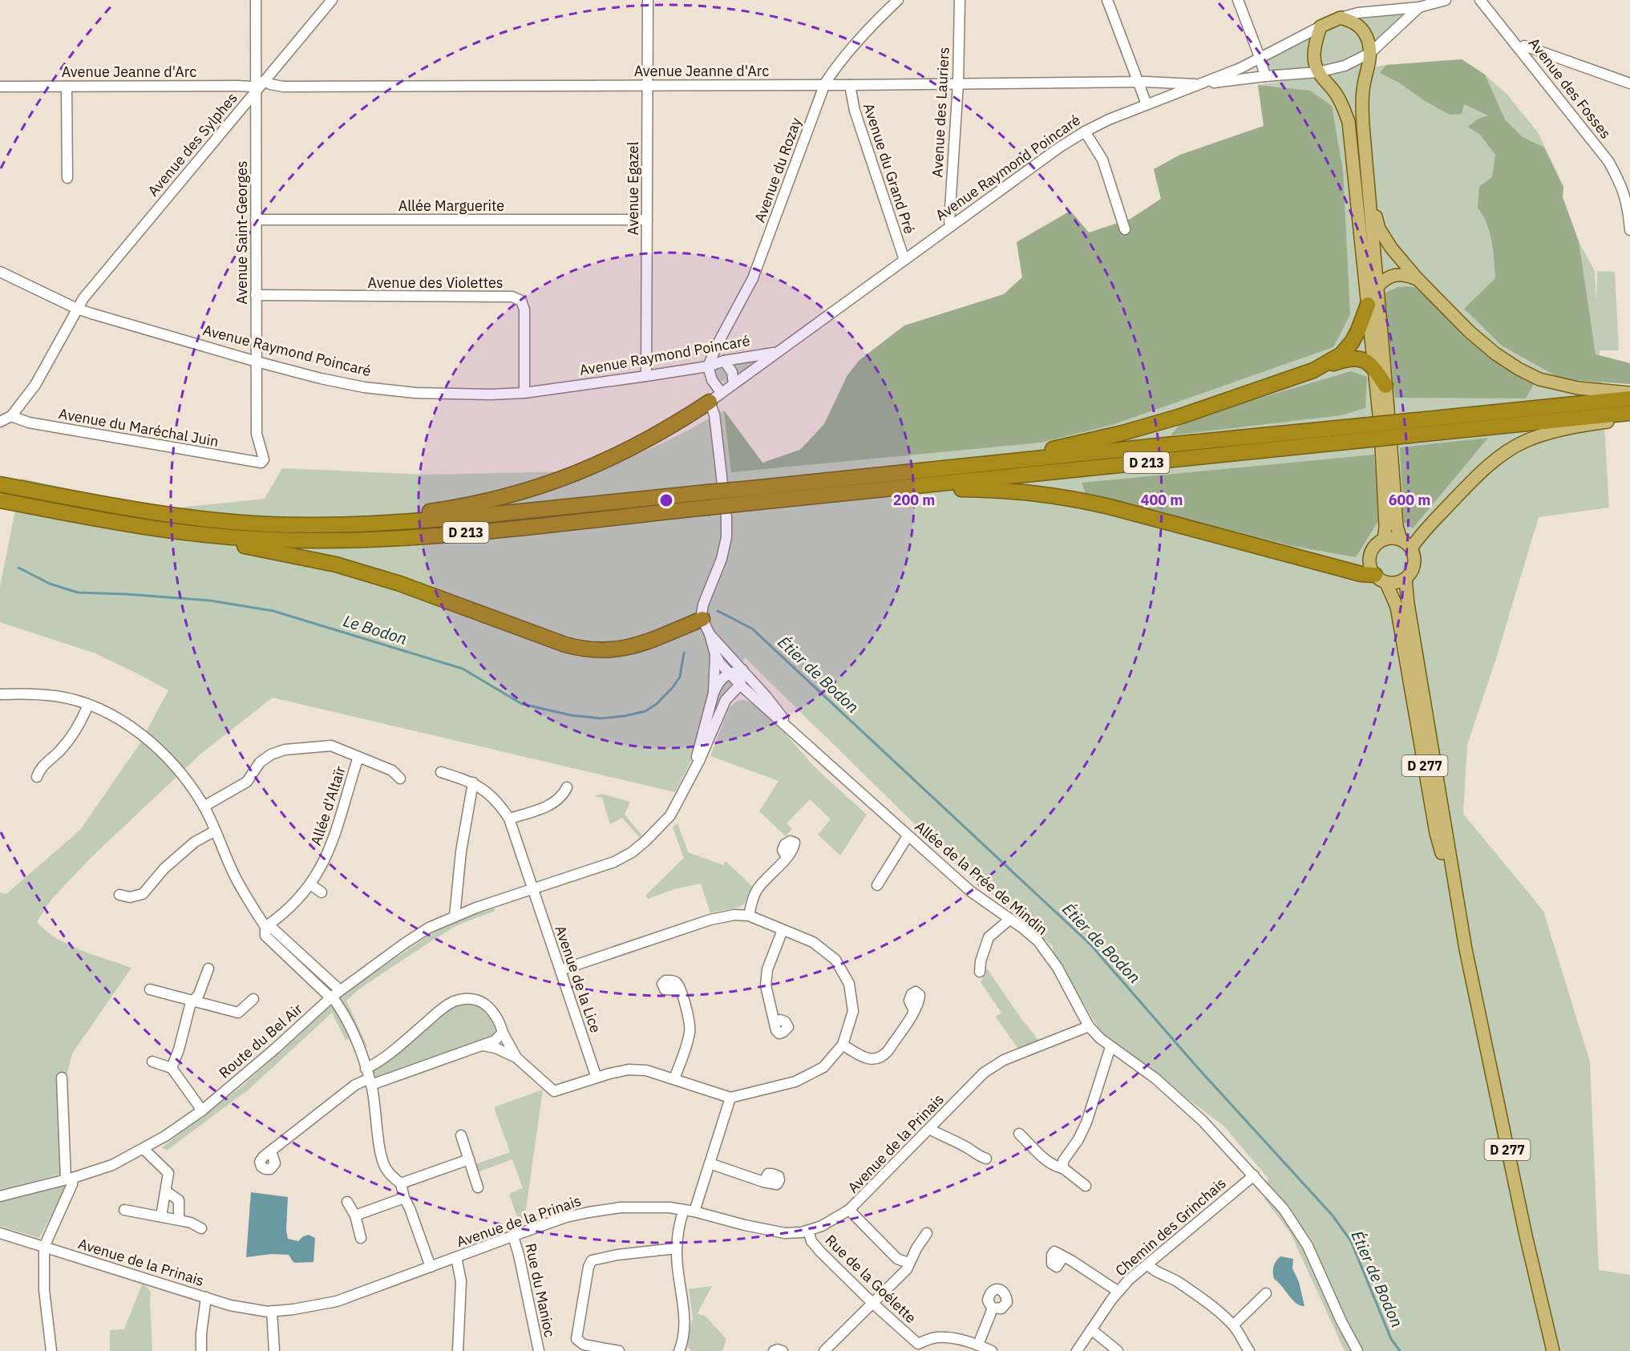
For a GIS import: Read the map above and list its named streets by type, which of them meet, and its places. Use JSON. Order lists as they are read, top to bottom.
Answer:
{
  "streets": {
    "highway": ["D 213"],
    "main road": ["Avenue Raymond Poincaré", "D 277"],
    "street": [
      "Avenue Jeanne d'Arc",
      "Avenue des Fosses",
      "Avenue des Lauriers",
      "Avenue des Sylphes",
      "Avenue du Grand Pré",
      "Avenue du Rozay",
      "Avenue Egazel",
      "Allée Marguerite",
      "Avenue Saint-Georges",
      "Avenue des Violettes",
      "Avenue du Maréchal Juin",
      "Allée d'Altaïr",
      "Allée de la Prée de Mindin",
      "Avenue de la Lice",
      "Route du Bel Air",
      "Avenue de la Prinais",
      "Chemin des Grinchais",
      "Rue de la Goélette",
      "Rue du Manioc"
    ]
  },
  "crossings": [
    ["Avenue Jeanne d'Arc", "Avenue des Lauriers"],
    ["Avenue Jeanne d'Arc", "Avenue des Sylphes"],
    ["Avenue Jeanne d'Arc", "Avenue Raymond Poincaré"],
    ["Avenue Jeanne d'Arc", "Avenue du Grand Pré"],
    ["Avenue Jeanne d'Arc", "Avenue du Rozay"],
    ["Avenue Jeanne d'Arc", "Avenue Egazel"],
    ["Avenue Jeanne d'Arc", "Avenue Saint-Georges"],
    ["Avenue des Lauriers", "Avenue Raymond Poincaré"],
    ["Avenue des Sylphes", "Avenue Raymond Poincaré"],
    ["Avenue des Sylphes", "Avenue Saint-Georges"],
    ["Avenue des Sylphes", "Avenue du Maréchal Juin"],
    ["Avenue Raymond Poincaré", "Avenue du Grand Pré"],
    ["Avenue Raymond Poincaré", "Avenue du Rozay"],
    ["Avenue Raymond Poincaré", "Avenue Egazel"],
    ["Avenue Raymond Poincaré", "Avenue Saint-Georges"],
    ["Avenue Raymond Poincaré", "Avenue des Violettes"],
    ["Avenue Egazel", "Allée Marguerite"],
    ["Allée Marguerite", "Avenue Saint-Georges"],
    ["Avenue Saint-Georges", "Avenue des Violettes"],
    ["Avenue Saint-Georges", "Avenue du Maréchal Juin"],
    ["Allée de la Prée de Mindin", "Avenue de la Prinais"],
    ["Allée de la Prée de Mindin", "Chemin des Grinchais"],
    ["Avenue de la Lice", "Route du Bel Air"],
    ["Avenue de la Prinais", "Rue de la Goélette"],
    ["Avenue de la Prinais", "Rue du Manioc"]
  ],
  "water": ["Le Bodon", "Étier de Bodon"],
  "rings": ["200 m", "400 m", "600 m"]
}
